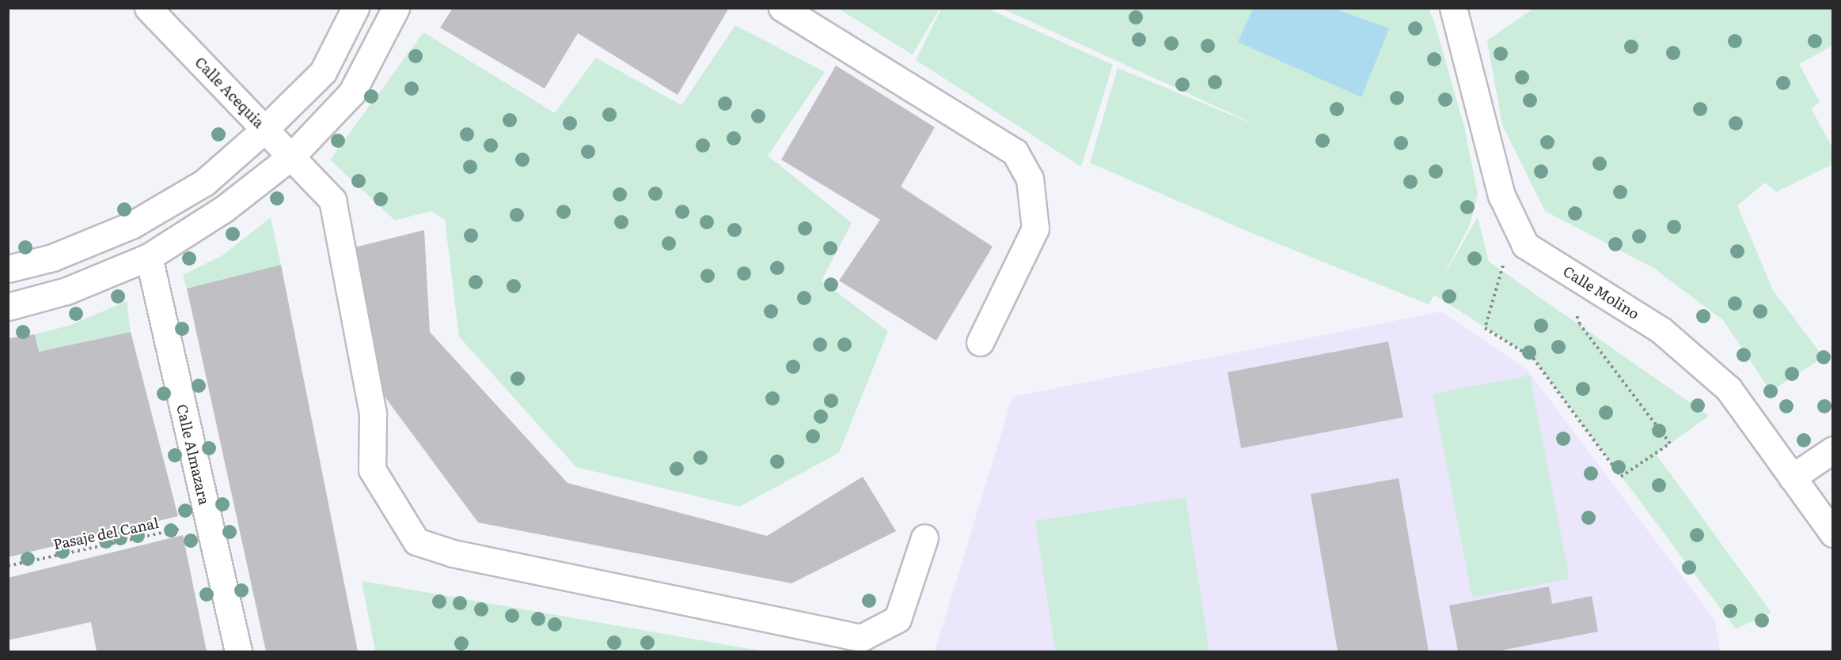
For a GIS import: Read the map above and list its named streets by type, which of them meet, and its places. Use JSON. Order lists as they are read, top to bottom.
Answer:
{
  "streets": {
    "street": ["Calle Acequia", "Calle Molino", "Calle Almazara"],
    "path": ["Pasaje del Canal"]
  },
  "crossings": [
    ["Calle Almazara", "Pasaje del Canal"]
  ]
}
